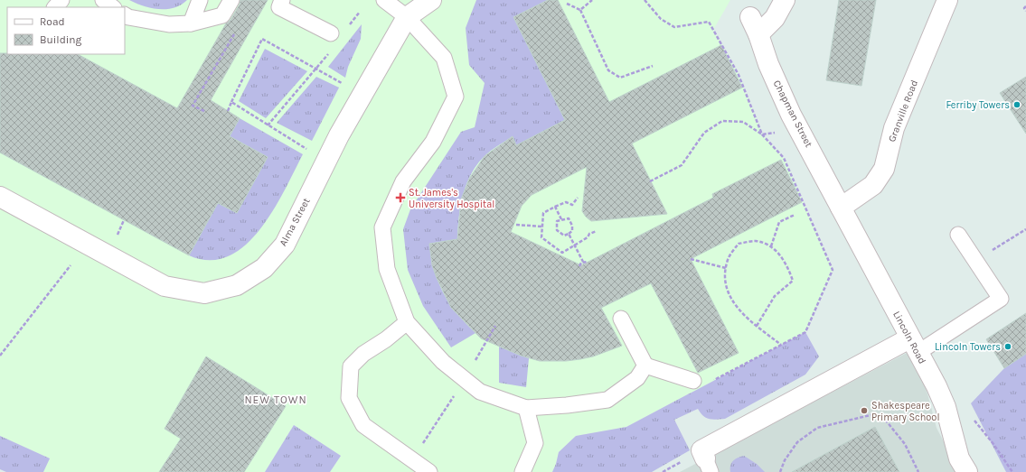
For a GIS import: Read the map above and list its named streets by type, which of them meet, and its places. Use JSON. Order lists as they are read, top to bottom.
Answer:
{
  "streets": {
    "street": [
      "Granville Road",
      "Chapman Street",
      "Alma Street",
      "Lincoln Road"
    ]
  },
  "crossings": [
    ["Granville Road", "Chapman Street"],
    ["Granville Road", "Lincoln Road"],
    ["Chapman Street", "Lincoln Road"]
  ],
  "districts": ["NEW TOWN"],
  "places": {
    "other": ["Ferriby Towers", "Lincoln Towers", "Shakespeare Primary School"],
    "health": ["St. James's University Hospital"]
  },
  "legend": ["Road", "Building"]
}
